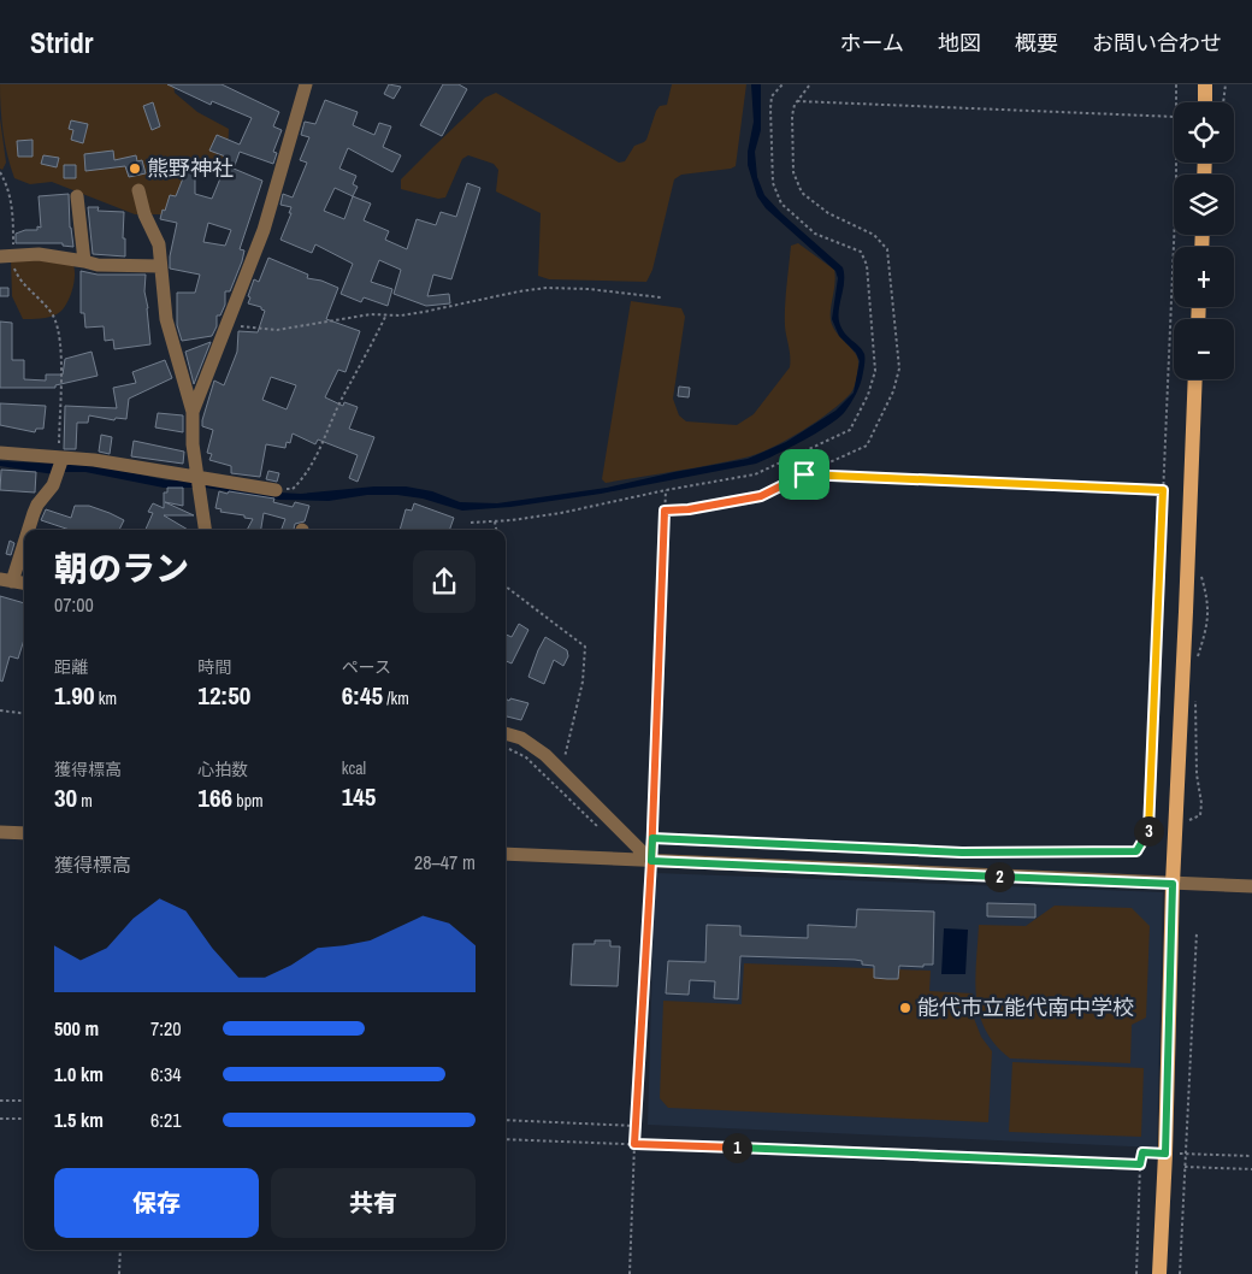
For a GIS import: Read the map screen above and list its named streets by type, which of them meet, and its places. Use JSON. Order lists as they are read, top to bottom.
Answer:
{
  "places": ["熊野神社", "能代市立能代南中学校"],
  "page": {
    "header": "Stridr",
    "nav": [
      "ホーム",
      "地図",
      "概要",
      "お問い合わせ"
    ],
    "map_buttons": ["+", "−"],
    "heading": ["朝のラン", "07:00"],
    "stats": [
      ["距離", "1.90 km"],
      ["時間", "12:50"],
      ["ペース", "6:45 /km"],
      ["獲得標高", "30 m"],
      ["心拍数", "166 bpm"],
      ["kcal", "145"]
    ],
    "pins": ["3", "2", "1"],
    "chart": ["獲得標高", "28–47 m"],
    "list": [
      {
        "name": "500 m",
        "note": "7:20"
      },
      {
        "name": "1.0 km",
        "note": "6:34"
      },
      {
        "name": "1.5 km",
        "note": "6:21"
      }
    ],
    "buttons": ["保存", "共有"]
  }
}
